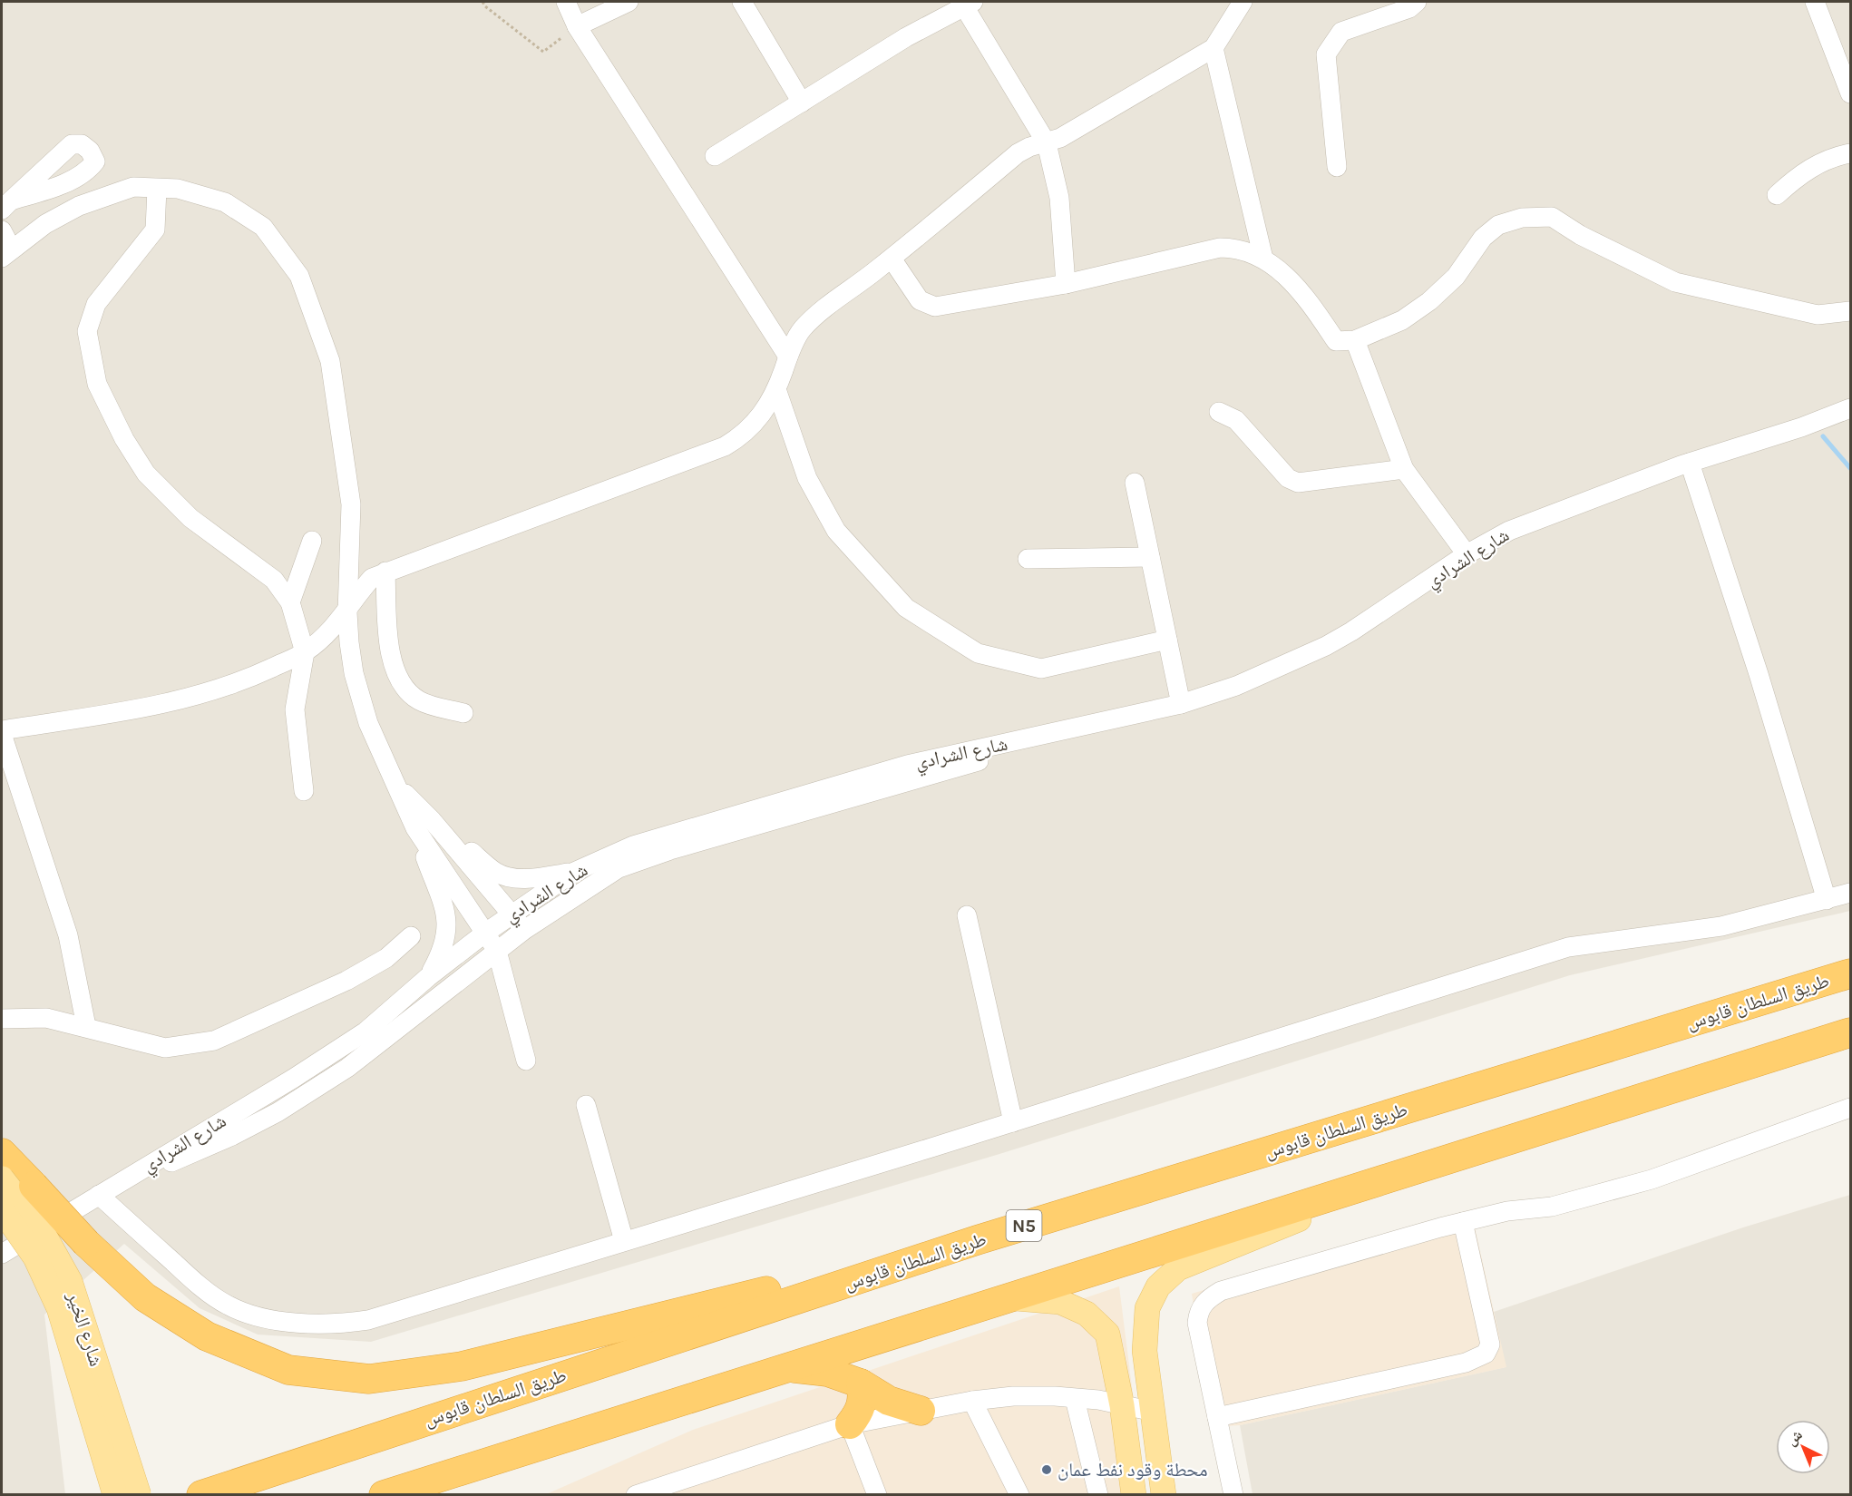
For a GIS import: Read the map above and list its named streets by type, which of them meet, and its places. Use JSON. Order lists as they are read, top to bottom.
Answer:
{
  "streets": {
    "highway": ["طريق السلطان قابوس", "N5"],
    "main road": ["شارع الخير"],
    "street": ["شارع الشرادي"]
  },
  "places": ["محطة وقود نفط عمان"],
  "north": "top left"
}
